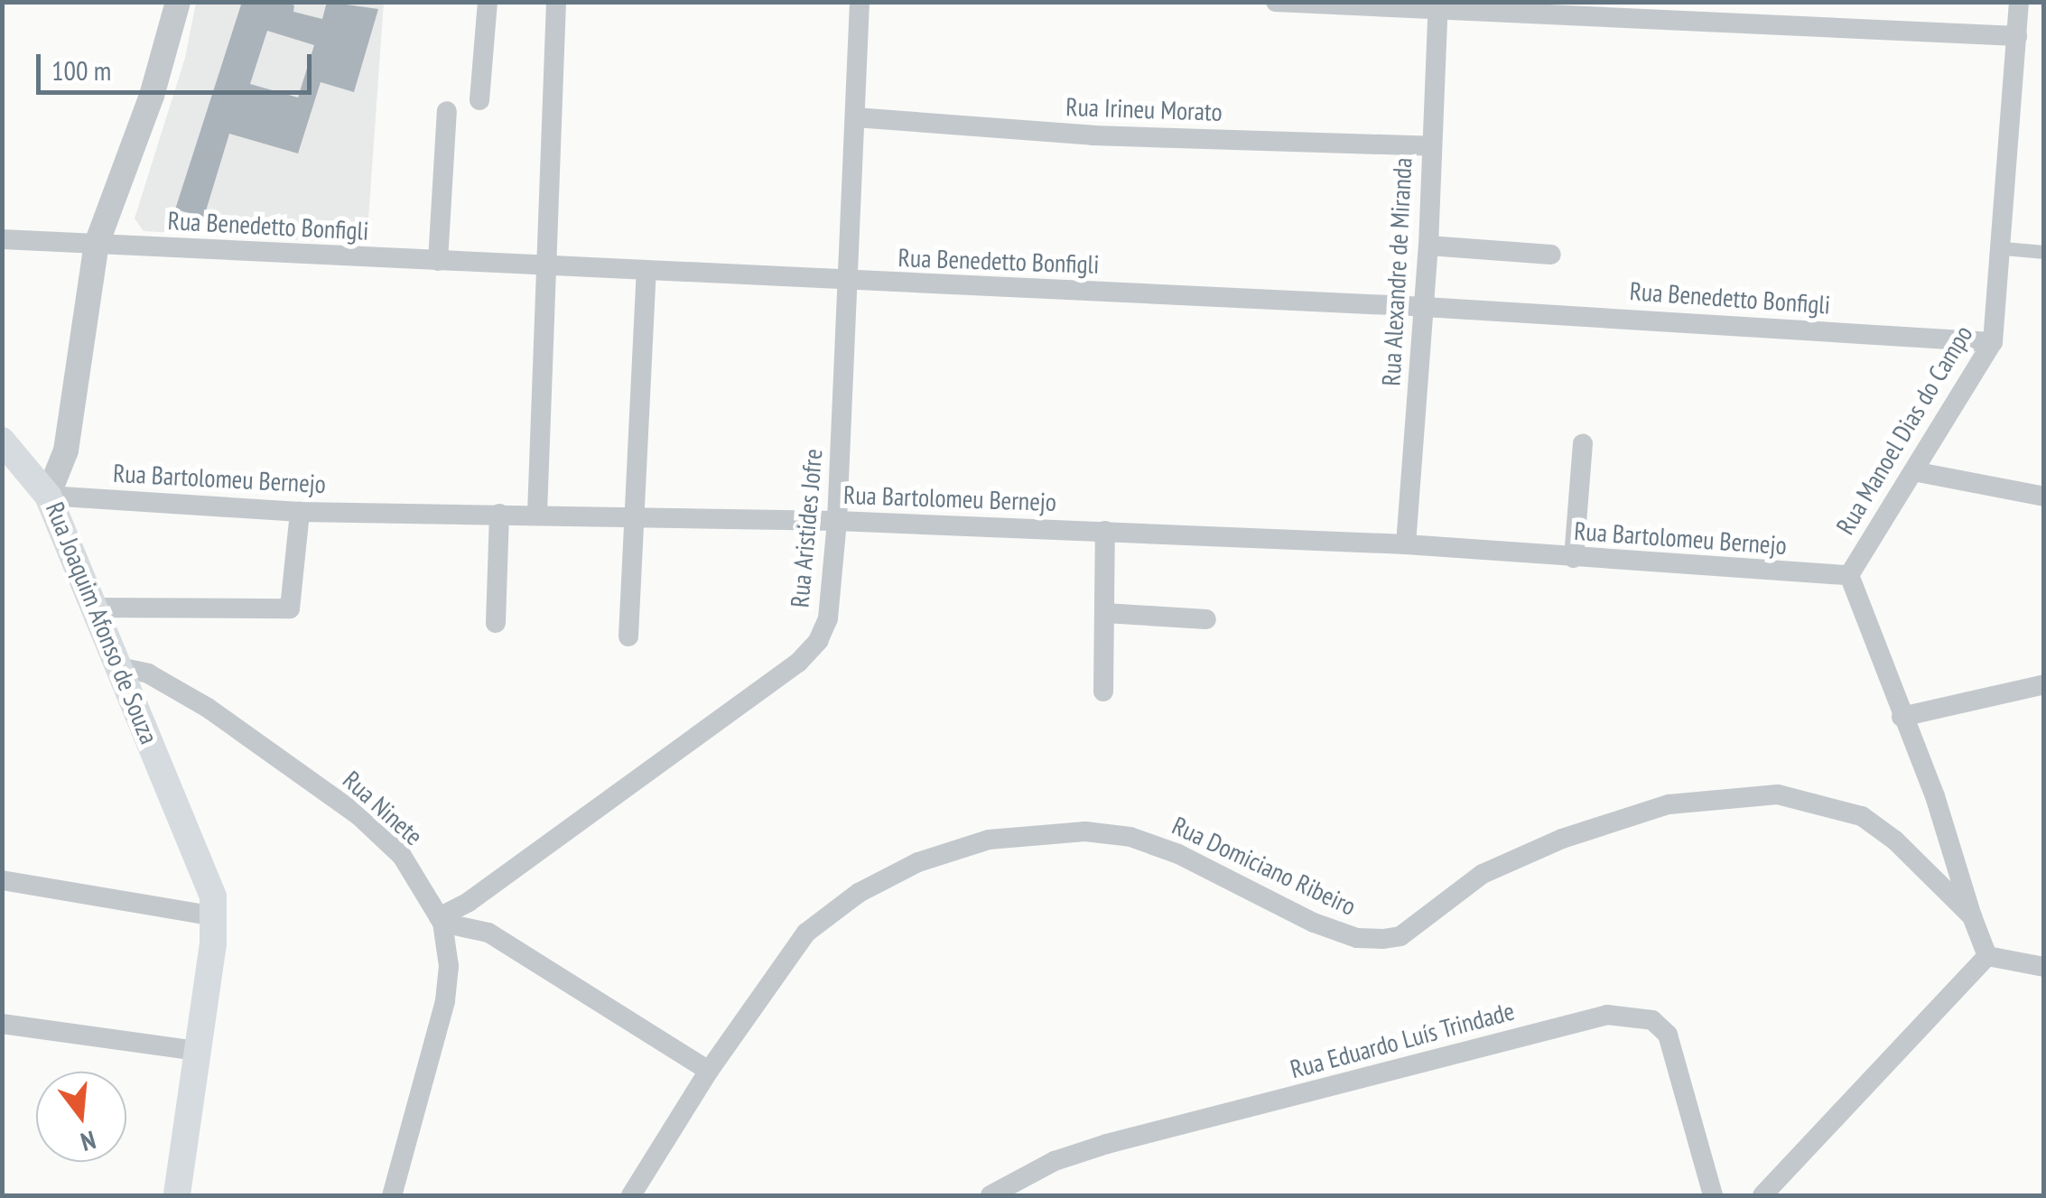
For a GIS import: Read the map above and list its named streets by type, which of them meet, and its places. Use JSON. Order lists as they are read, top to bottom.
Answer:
{
  "streets": {
    "main road": ["Rua Joaquim Afonso de Souza"],
    "street": [
      "Rua Irineu Morato",
      "Rua Benedetto Bonfigli",
      "Rua Alexandre de Miranda",
      "Rua Manoel Dias do Campo",
      "Rua Bartolomeu Bernejo",
      "Rua Aristides Jofre",
      "Rua Ninete",
      "Rua Domiciano Ribeiro",
      "Rua Eduardo Luís Trindade"
    ]
  },
  "crossings": [
    ["Rua Irineu Morato", "Rua Alexandre de Miranda"],
    ["Rua Irineu Morato", "Rua Aristides Jofre"],
    ["Rua Benedetto Bonfigli", "Rua Alexandre de Miranda"],
    ["Rua Benedetto Bonfigli", "Rua Manoel Dias do Campo"],
    ["Rua Benedetto Bonfigli", "Rua Aristides Jofre"],
    ["Rua Benedetto Bonfigli", "Rua Joaquim Afonso de Souza"],
    ["Rua Alexandre de Miranda", "Rua Bartolomeu Bernejo"],
    ["Rua Manoel Dias do Campo", "Rua Bartolomeu Bernejo"],
    ["Rua Manoel Dias do Campo", "Rua Domiciano Ribeiro"],
    ["Rua Bartolomeu Bernejo", "Rua Aristides Jofre"],
    ["Rua Bartolomeu Bernejo", "Rua Joaquim Afonso de Souza"],
    ["Rua Aristides Jofre", "Rua Ninete"],
    ["Rua Joaquim Afonso de Souza", "Rua Ninete"]
  ],
  "scale_bar": "100 m",
  "north": "bottom"
}
